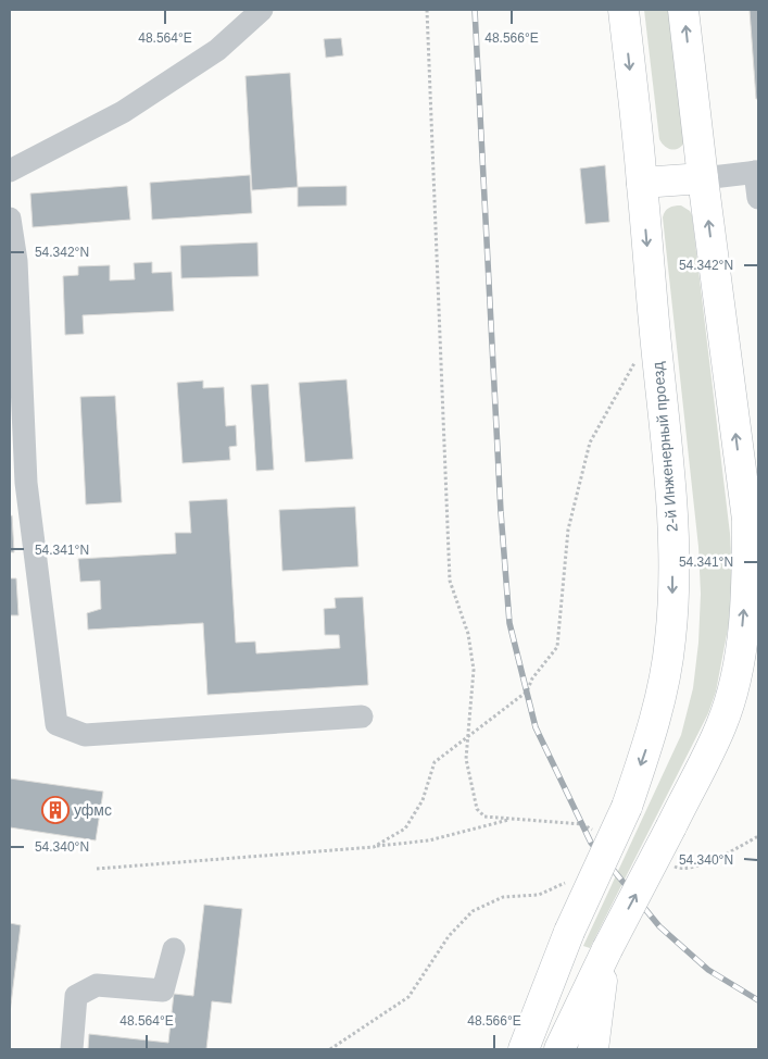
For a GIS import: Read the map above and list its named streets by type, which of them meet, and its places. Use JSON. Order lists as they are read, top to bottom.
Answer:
{
  "streets": {
    "main road": ["2-й Инженерный проезд"]
  },
  "places": {
    "building": ["уфмс"]
  },
  "coordinates": [
    "48.564°E",
    "48.566°E",
    "54.342°N",
    "54.341°N",
    "54.340°N"
  ]
}
